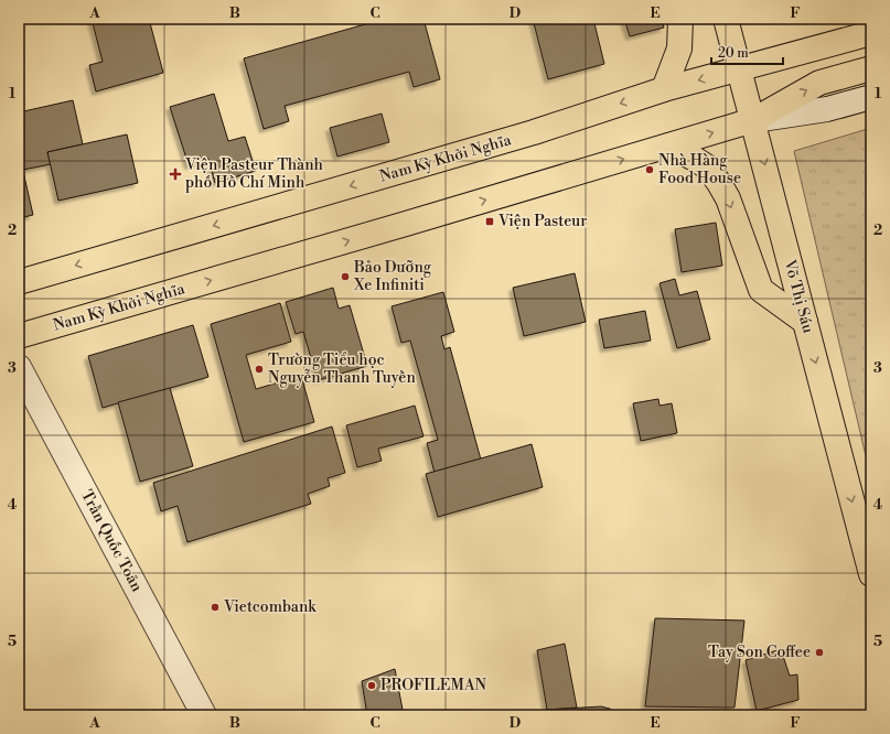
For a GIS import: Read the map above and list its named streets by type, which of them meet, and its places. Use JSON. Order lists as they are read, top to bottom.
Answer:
{
  "streets": {
    "main road": ["Nam Kỳ Khởi Nghĩa", "Võ Thị Sáu"],
    "street": ["Trần Quốc Toản"]
  },
  "crossings": [
    ["Nam Kỳ Khởi Nghĩa", "Võ Thị Sáu"]
  ],
  "one_way": ["Võ Thị Sáu"],
  "places": {
    "other": [
      "Nhà Hàng Food House",
      "Bảo Dưỡng Xe Infiniti",
      "Trường Tiểu học Nguyễn Thanh Tuyền",
      "Vietcombank",
      "Tay Son Coffee",
      "PROFILEMAN"
    ],
    "health": ["Viện Pasteur Thành phố Hồ Chí Minh"],
    "transit": ["Viện Pasteur"]
  },
  "scale_bar": "20 m",
  "grid": {
    "columns": [
      "A",
      "B",
      "C",
      "D",
      "E",
      "F"
    ],
    "rows": [
      "1",
      "2",
      "3",
      "4",
      "5"
    ]
  }
}
